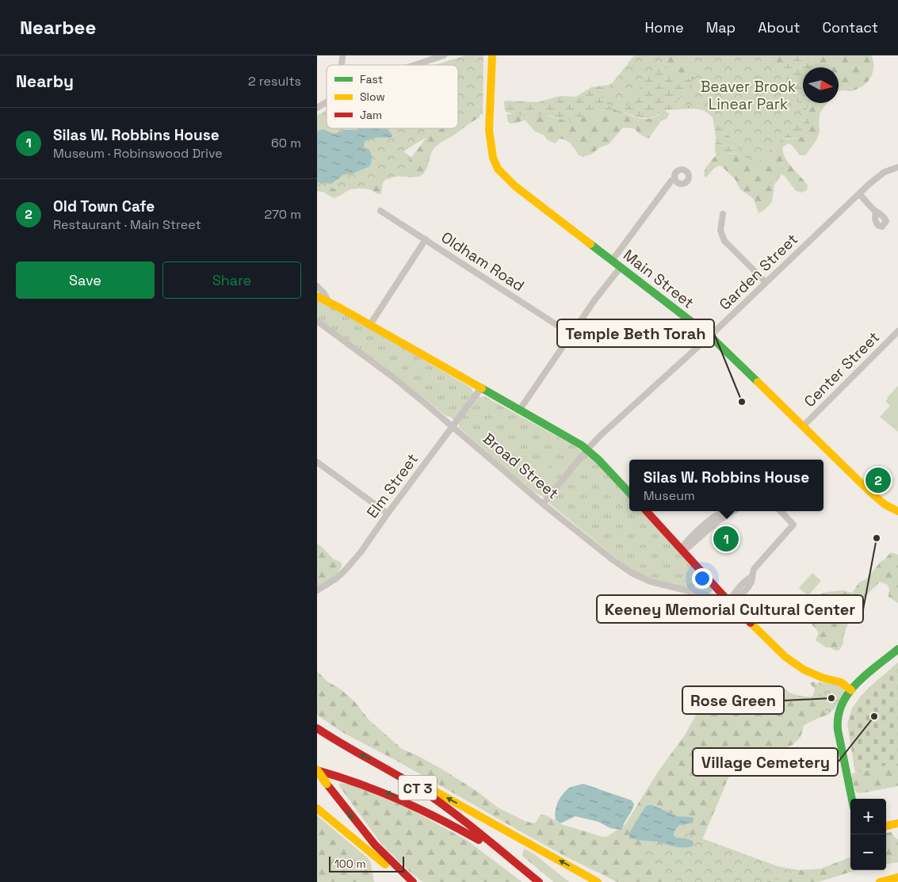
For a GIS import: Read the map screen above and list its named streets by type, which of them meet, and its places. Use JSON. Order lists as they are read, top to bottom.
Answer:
{
  "streets": {
    "main road": ["Main Street", "CT 3"],
    "street": [
      "Oldham Road",
      "Garden Street",
      "Center Street",
      "Broad Street",
      "Elm Street"
    ]
  },
  "crossings": [
    ["Garden Street", "Main Street"],
    ["Garden Street", "Broad Street"],
    ["Main Street", "Center Street"],
    ["Broad Street", "Elm Street"]
  ],
  "parks": ["Beaver Brook Linear Park"],
  "places": [
    "Temple Beth Torah",
    "Keeney Memorial Cultural Center",
    "Rose Green",
    "Village Cemetery"
  ],
  "legend": ["Fast", "Slow", "Jam"],
  "scale_bar": "100 m",
  "north": "right",
  "page": {
    "header": "Nearbee",
    "nav": [
      "Home",
      "Map",
      "About",
      "Contact"
    ],
    "heading": ["Nearby", "2 results"],
    "list": [
      {
        "mark": "1",
        "name": "Silas W. Robbins House",
        "note": "Museum · Robinswood Drive",
        "value": "60 m"
      },
      {
        "mark": "2",
        "name": "Old Town Cafe",
        "note": "Restaurant · Main Street",
        "value": "270 m"
      }
    ],
    "buttons": ["Save", "Share"],
    "popup": ["Silas W. Robbins House", "Museum"],
    "pins": ["2", "1"],
    "map_buttons": ["+", "−"],
    "scale": "100 m"
  }
}
